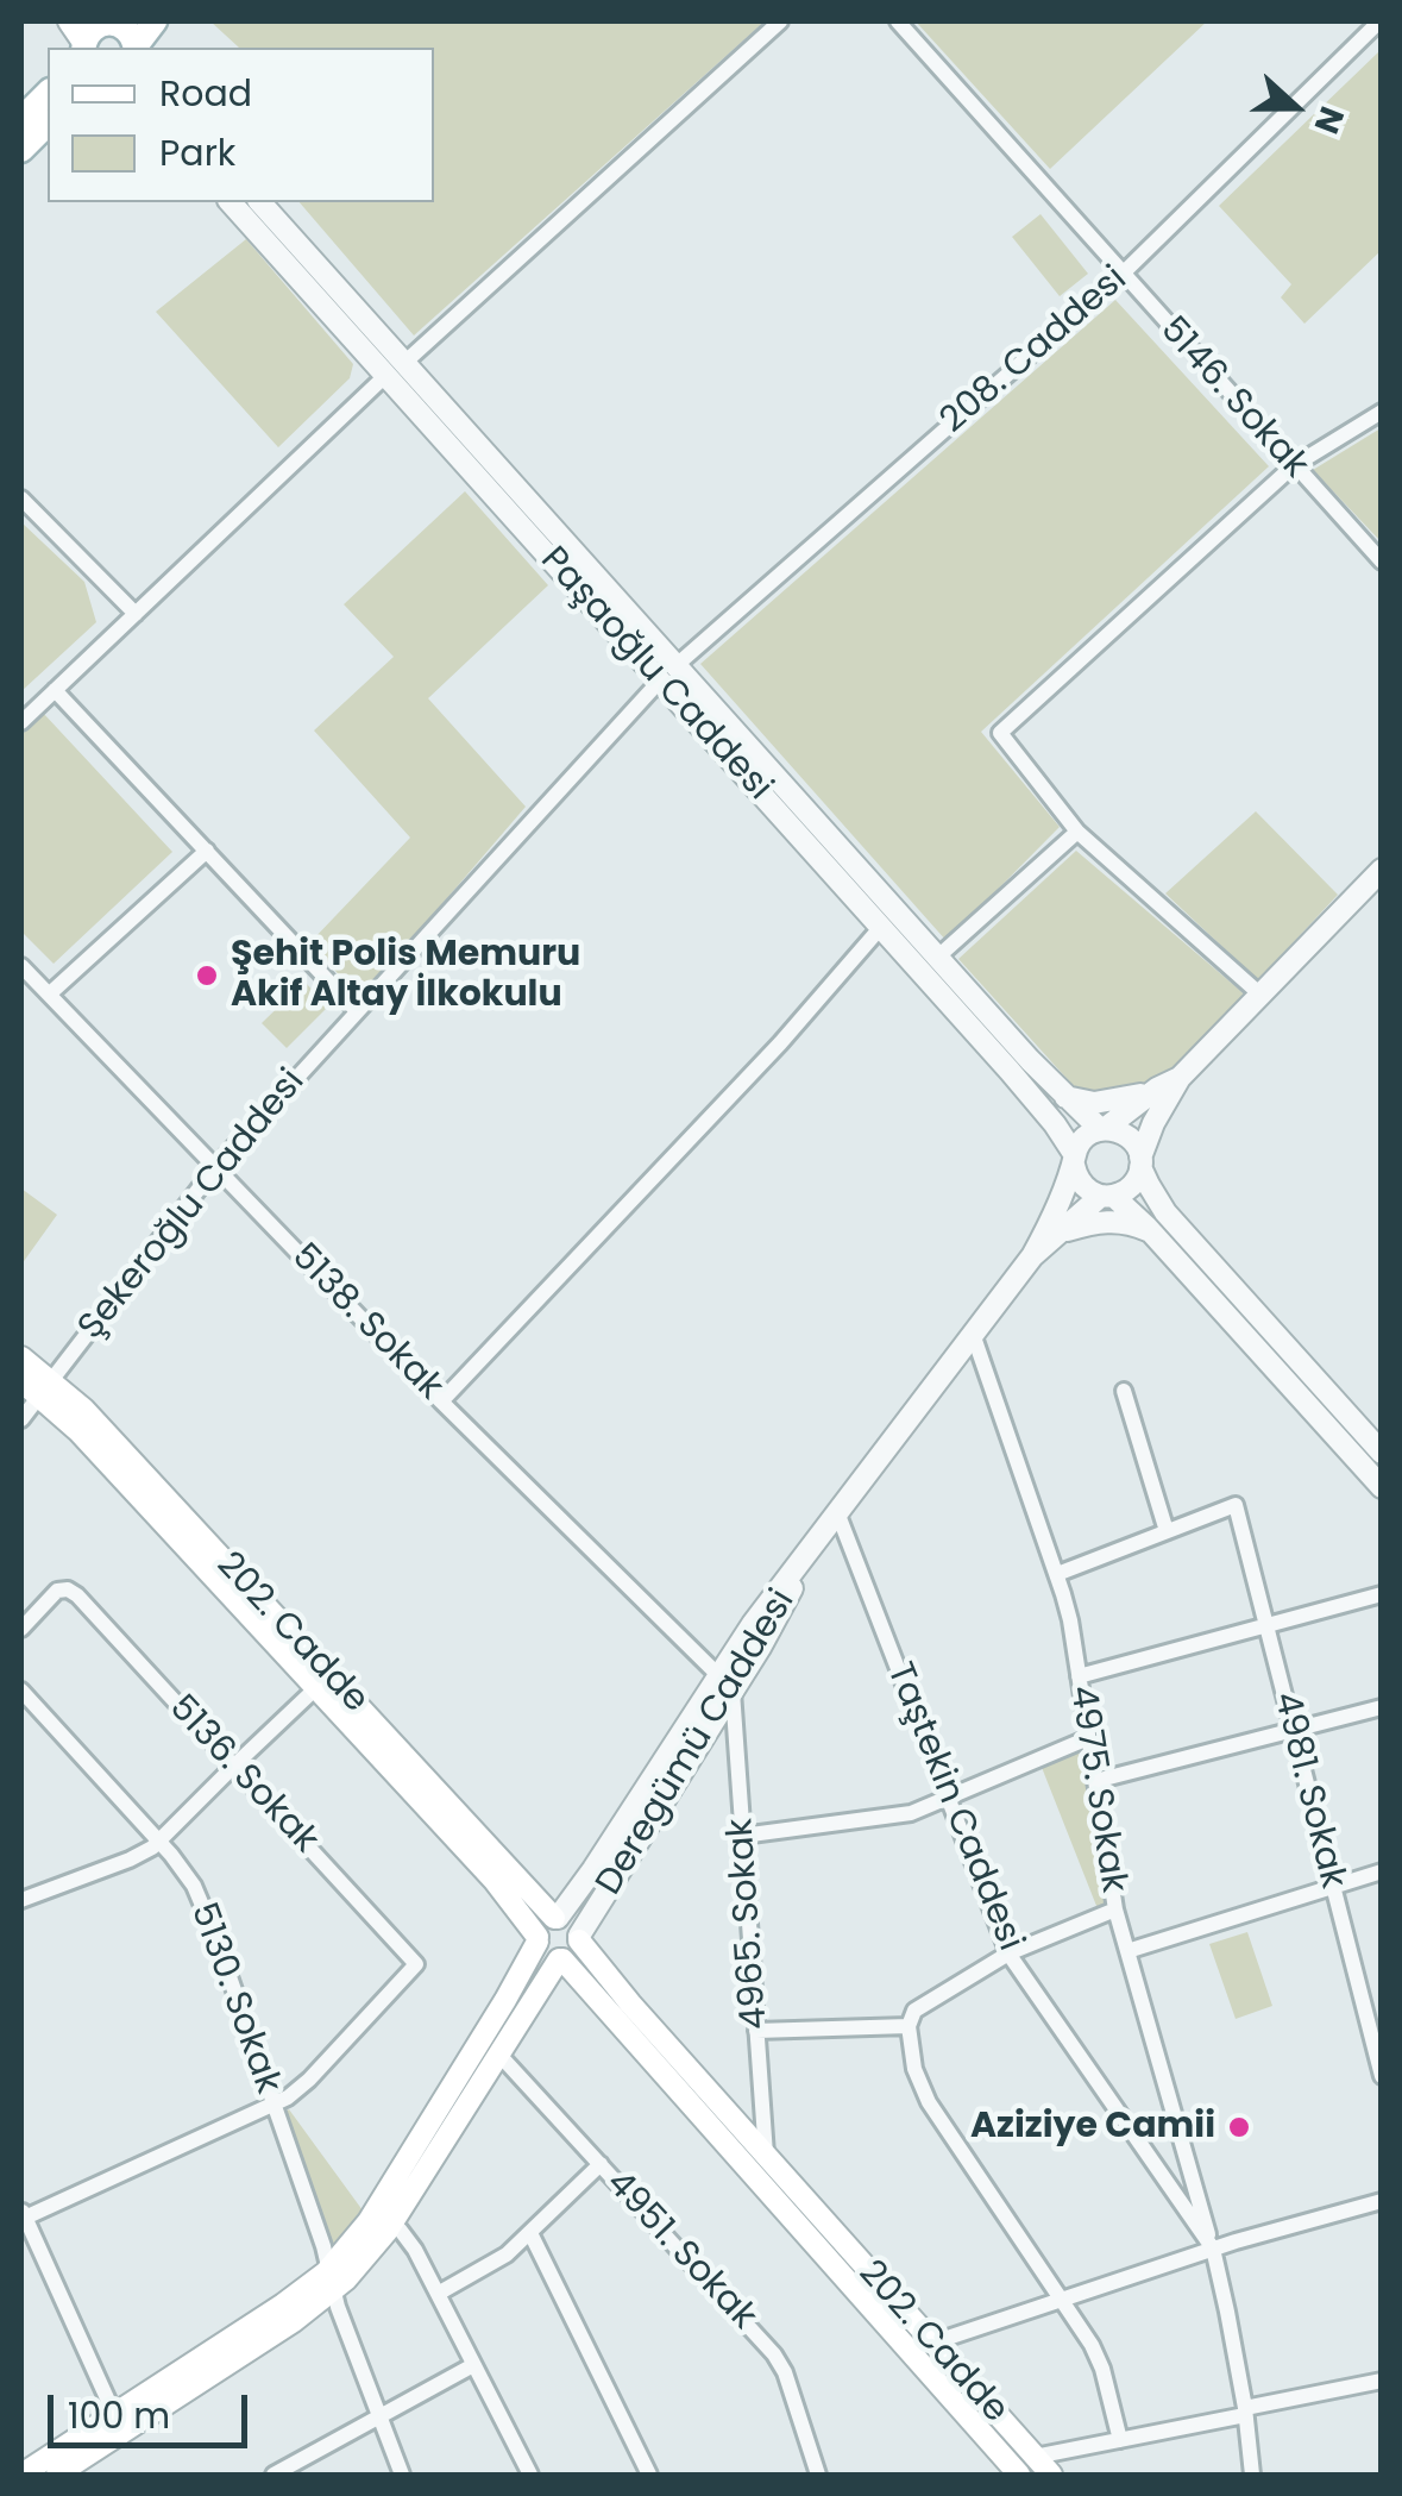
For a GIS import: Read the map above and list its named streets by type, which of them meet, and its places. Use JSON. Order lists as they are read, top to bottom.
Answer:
{
  "streets": {
    "main road": ["202. Cadde"],
    "street": [
      "208. Caddesi",
      "5146. Sokak",
      "Paşaoğlu Caddesi",
      "Şekeroğlu Caddesi",
      "5138. Sokak",
      "Deregümü Caddesi",
      "5136. Sokak",
      "4975. Sokak",
      "4981. Sokak",
      "Taştekin Caddesi",
      "4965. Sokak",
      "5130. Sokak",
      "4951. Sokak"
    ]
  },
  "crossings": [
    ["208. Caddesi", "5146. Sokak"],
    ["208. Caddesi", "Paşaoğlu Caddesi"],
    ["208. Caddesi", "Şekeroğlu Caddesi"],
    ["Paşaoğlu Caddesi", "Şekeroğlu Caddesi"],
    ["Paşaoğlu Caddesi", "Deregümü Caddesi"],
    ["Şekeroğlu Caddesi", "5138. Sokak"],
    ["Şekeroğlu Caddesi", "202. Cadde"],
    ["5138. Sokak", "Deregümü Caddesi"],
    ["5138. Sokak", "4965. Sokak"],
    ["202. Cadde", "Deregümü Caddesi"],
    ["202. Cadde", "4965. Sokak"],
    ["Deregümü Caddesi", "4975. Sokak"],
    ["Deregümü Caddesi", "Taştekin Caddesi"],
    ["Deregümü Caddesi", "4965. Sokak"],
    ["5136. Sokak", "5130. Sokak"],
    ["4975. Sokak", "Taştekin Caddesi"]
  ],
  "places": ["Şehit Polis Memuru Akif Altay İlkokulu", "Aziziye Camii"],
  "legend": ["Road", "Park"],
  "scale_bar": "100 m",
  "north": "right"
}
